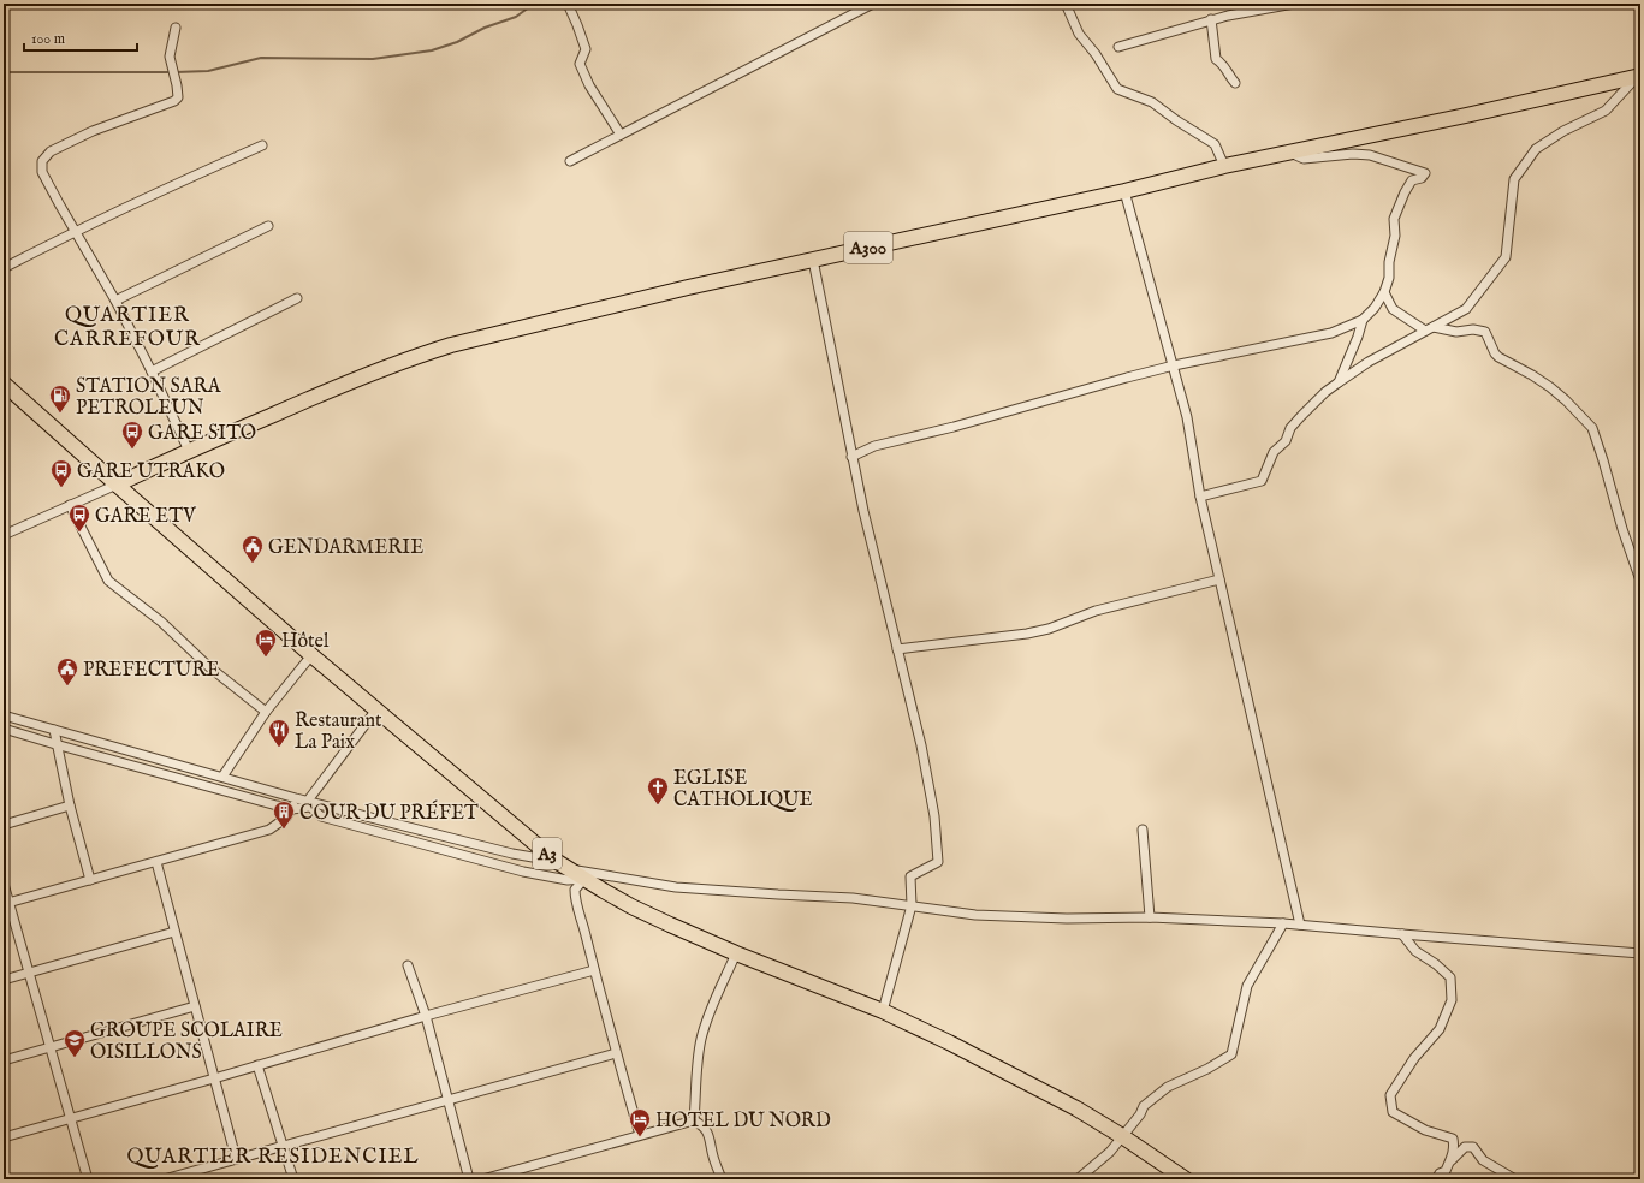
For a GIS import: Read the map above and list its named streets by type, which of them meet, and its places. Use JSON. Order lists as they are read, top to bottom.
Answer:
{
  "streets": {
    "highway": ["A300", "A3"]
  },
  "crossings": [
    ["A300", "A3"]
  ],
  "districts": ["QUARTIER CARREFOUR", "QUARTIER RESIDENCIEL"],
  "places": {
    "fuel station": ["STATION SARA PETROLEUN"],
    "bus stop": ["GARE SITO", "GARE UTRAKO", "GARE ETV"],
    "public building": ["GENDARMERIE", "PREFECTURE"],
    "hotel": ["Hôtel", "HOTEL DU NORD"],
    "restaurant": ["Restaurant La Paix"],
    "church": ["EGLISE CATHOLIQUE"],
    "building": ["COUR DU PRÉFET"],
    "school or university": ["GROUPE SCOLAIRE OISILLONS"]
  },
  "scale_bar": "100 m"
}
